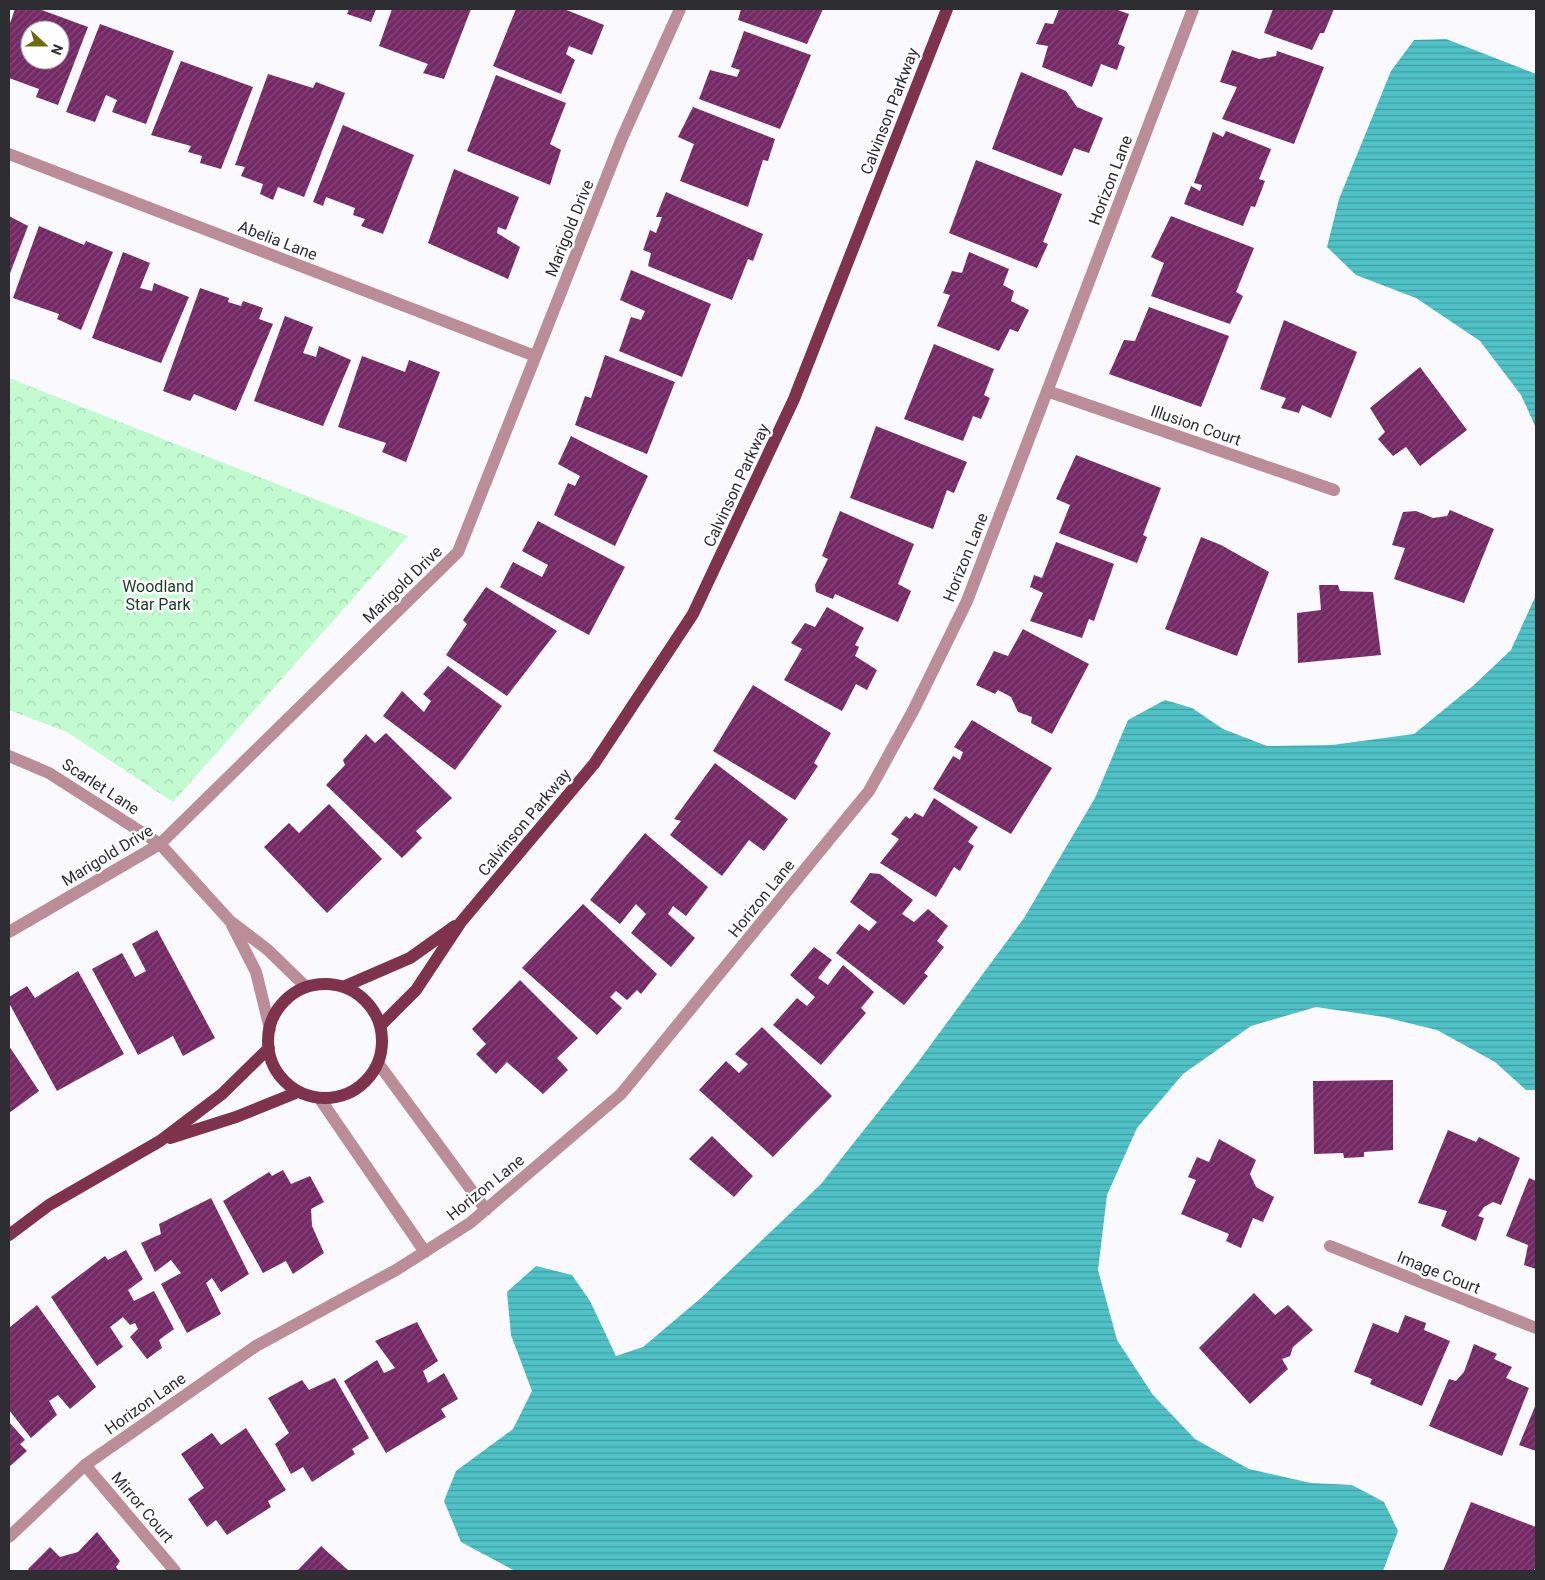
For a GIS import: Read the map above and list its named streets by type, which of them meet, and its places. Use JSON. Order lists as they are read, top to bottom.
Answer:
{
  "streets": {
    "main road": ["Calvinson Parkway"],
    "street": [
      "Horizon Lane",
      "Marigold Drive",
      "Abelia Lane",
      "Illusion Court",
      "Scarlet Lane",
      "Image Court",
      "Mirror Court"
    ]
  },
  "crossings": [
    ["Calvinson Parkway", "Scarlet Lane"],
    ["Horizon Lane", "Illusion Court"],
    ["Horizon Lane", "Mirror Court"],
    ["Marigold Drive", "Abelia Lane"],
    ["Marigold Drive", "Scarlet Lane"]
  ],
  "parks": ["Woodland Star Park"],
  "north": "right"
}
